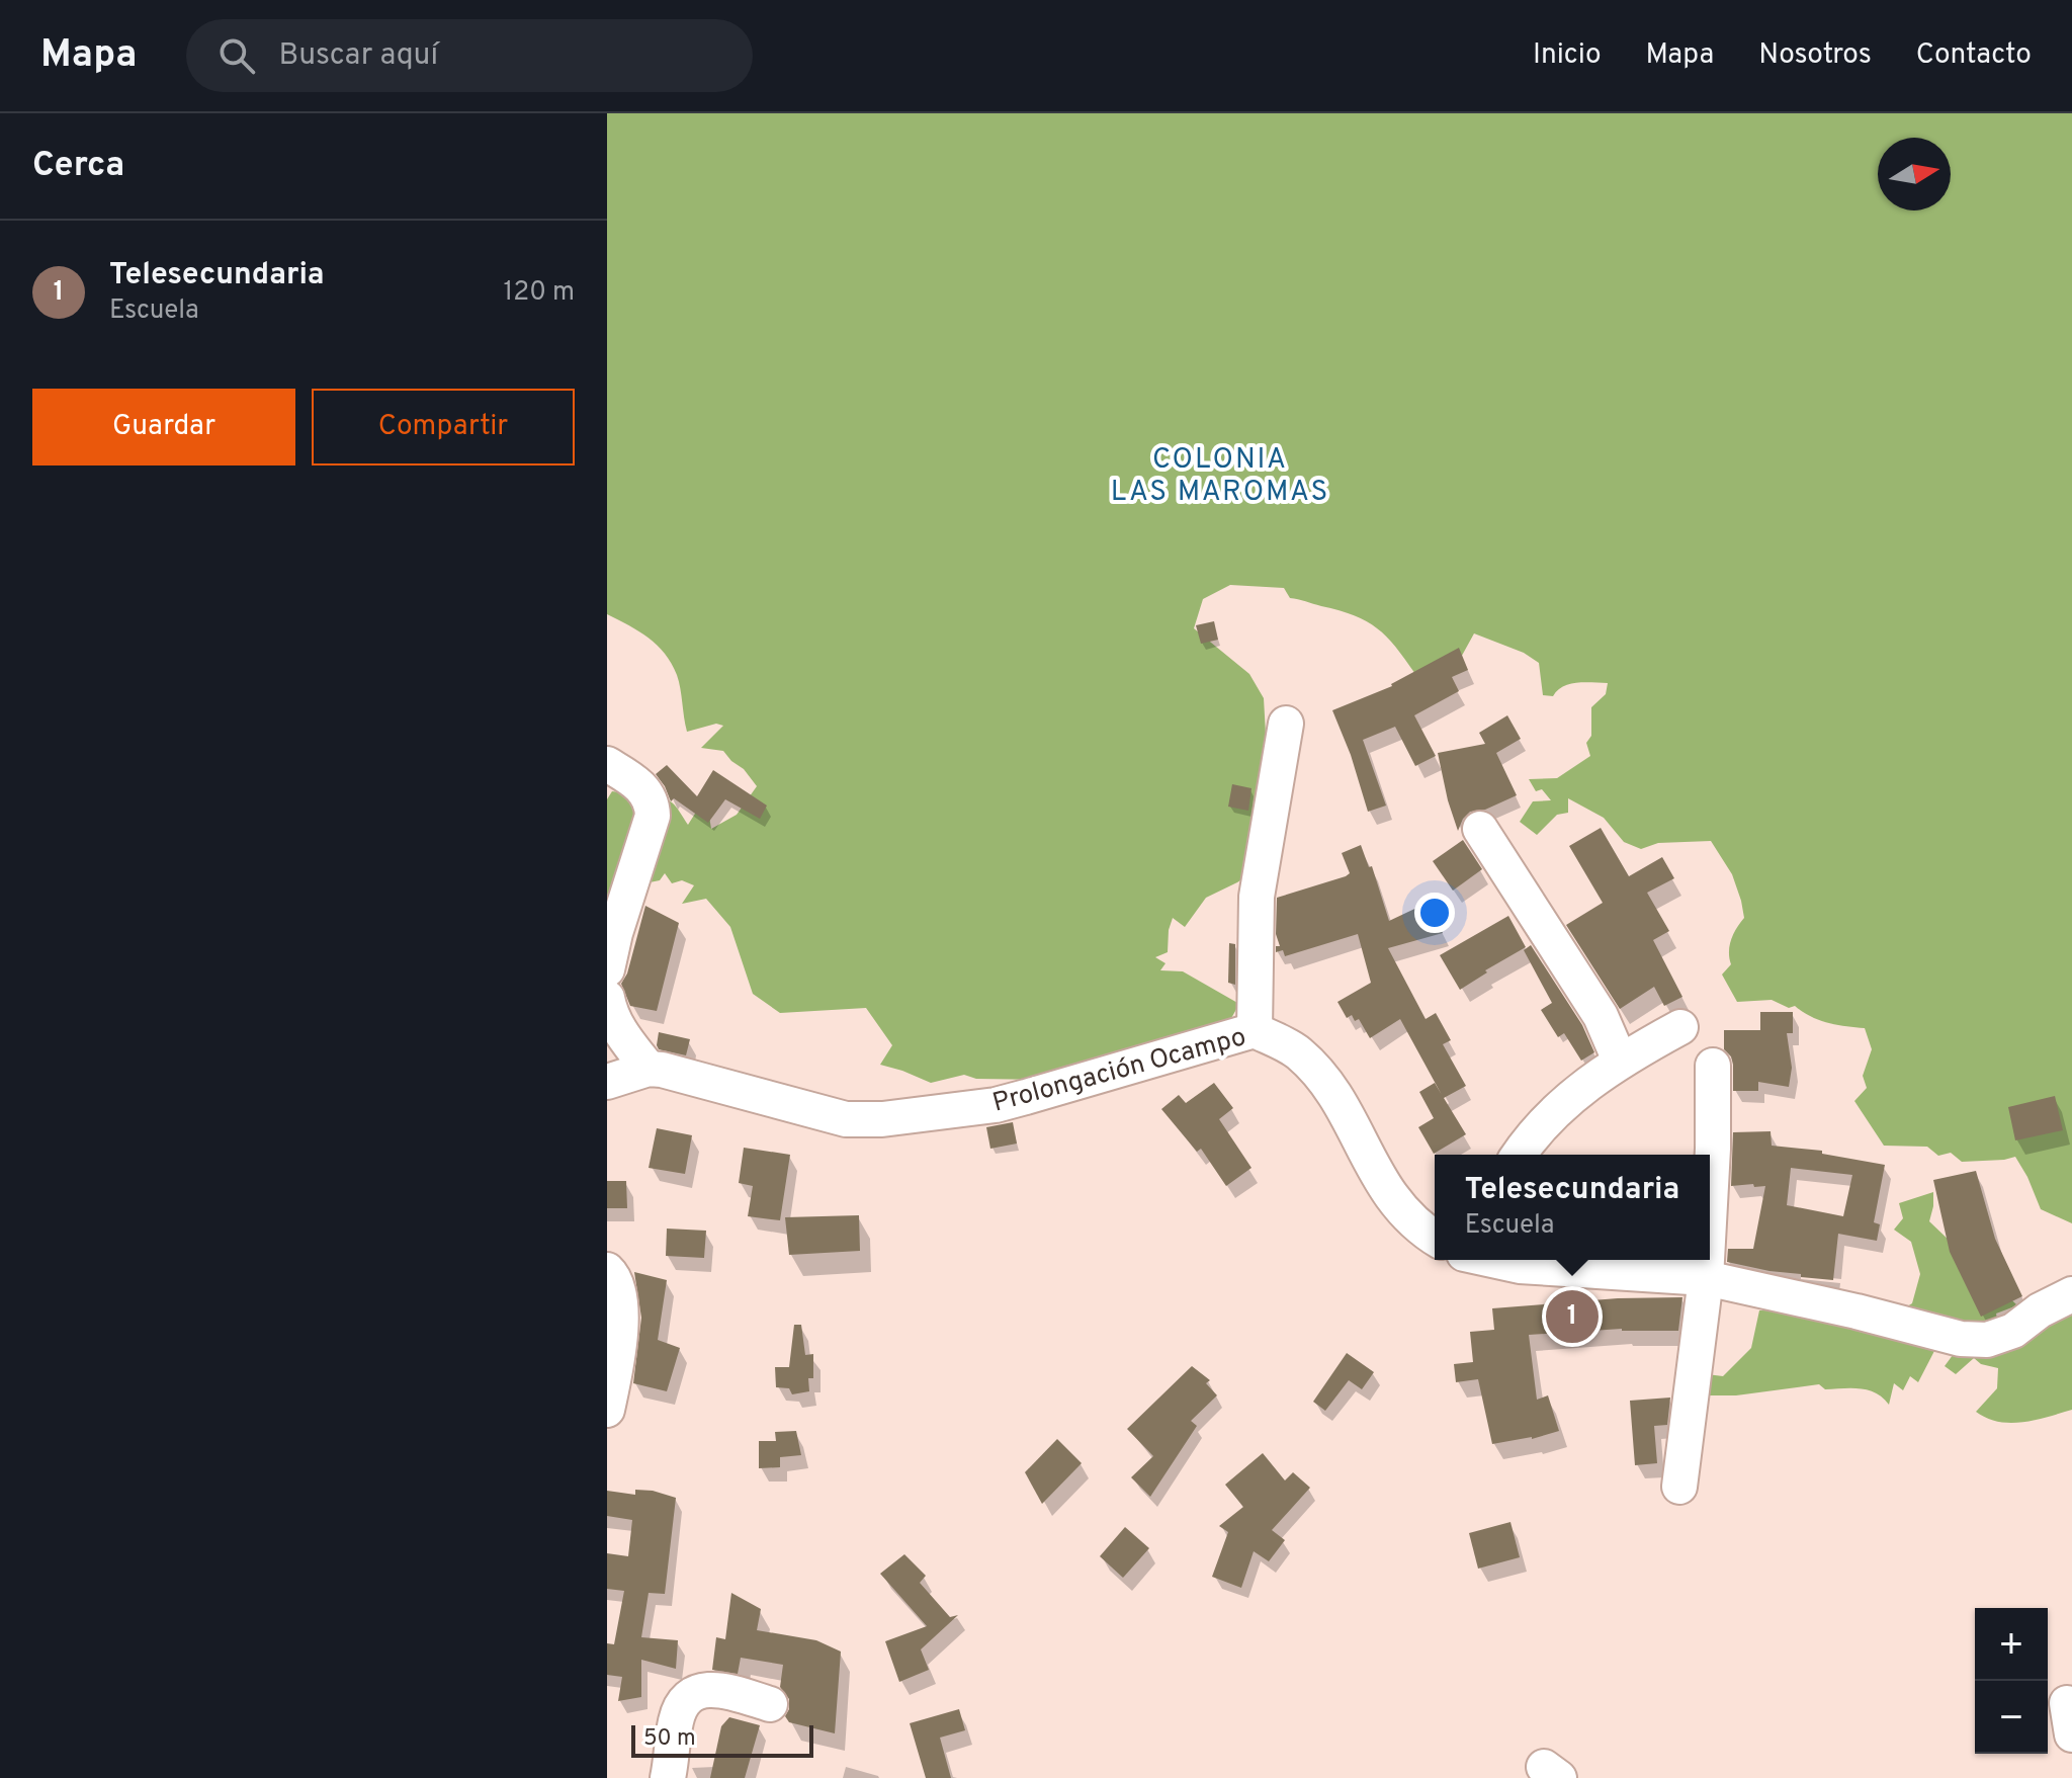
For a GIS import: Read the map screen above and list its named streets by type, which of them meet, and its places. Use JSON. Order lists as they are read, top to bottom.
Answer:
{
  "streets": {
    "street": ["Prolongación Ocampo"]
  },
  "districts": ["COLONIA LAS MAROMAS"],
  "scale_bar": "50 m",
  "north": "right",
  "page": {
    "header": "Mapa",
    "search": "Buscar aquí",
    "nav": [
      "Inicio",
      "Mapa",
      "Nosotros",
      "Contacto"
    ],
    "heading": "Cerca",
    "list": [
      {
        "mark": "1",
        "name": "Telesecundaria",
        "note": "Escuela",
        "value": "120 m"
      }
    ],
    "buttons": ["Guardar", "Compartir"],
    "popup": ["Telesecundaria", "Escuela"],
    "pins": "1",
    "map_buttons": ["+", "−"],
    "scale": "50 m"
  }
}
